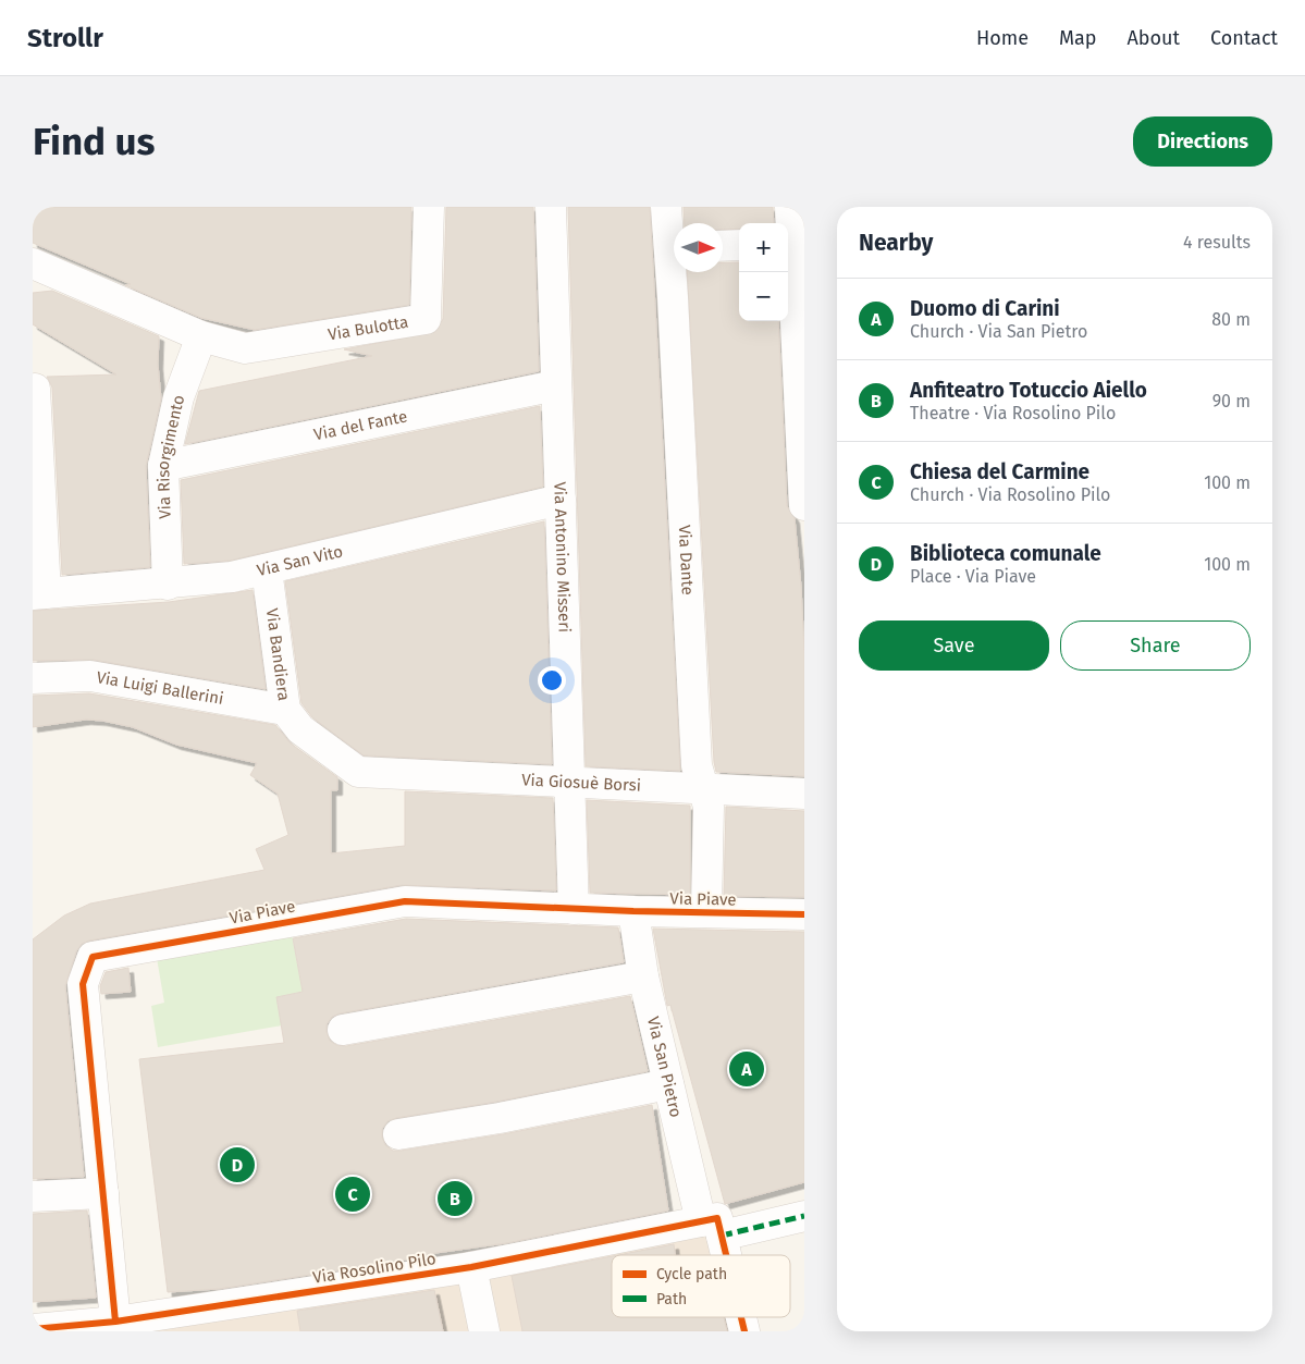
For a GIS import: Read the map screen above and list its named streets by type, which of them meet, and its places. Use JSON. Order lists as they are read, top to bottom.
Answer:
{
  "streets": {
    "street": [
      "Via Bulotta",
      "Via del Fante",
      "Via Risorgimento",
      "Via Antonino Misseri",
      "Via Dante",
      "Via San Vito",
      "Via Bandiera",
      "Via Luigi Ballerini",
      "Via Giosuè Borsi",
      "Via Piave",
      "Via San Pietro",
      "Via Rosolino Pilo"
    ]
  },
  "crossings": [
    ["Via Bulotta", "Via Risorgimento"],
    ["Via del Fante", "Via Risorgimento"],
    ["Via del Fante", "Via Antonino Misseri"],
    ["Via Risorgimento", "Via San Vito"],
    ["Via Antonino Misseri", "Via San Vito"],
    ["Via Antonino Misseri", "Via Giosuè Borsi"],
    ["Via Antonino Misseri", "Via Piave"],
    ["Via Dante", "Via Giosuè Borsi"],
    ["Via Dante", "Via Piave"],
    ["Via San Vito", "Via Bandiera"],
    ["Via Bandiera", "Via Luigi Ballerini"],
    ["Via Bandiera", "Via Giosuè Borsi"],
    ["Via Piave", "Via San Pietro"],
    ["Via Piave", "Via Rosolino Pilo"],
    ["Via San Pietro", "Via Rosolino Pilo"]
  ],
  "legend": ["Cycle path", "Path"],
  "north": "right",
  "page": {
    "header": "Strollr",
    "nav": [
      "Home",
      "Map",
      "About",
      "Contact"
    ],
    "buttons": [
      "Directions",
      ["Save", "Share"]
    ],
    "title": "Find us",
    "heading": ["Nearby", "4 results"],
    "map_buttons": ["+", "−"],
    "list": [
      {
        "mark": "A",
        "name": "Duomo di Carini",
        "note": "Church · Via San Pietro",
        "value": "80 m"
      },
      {
        "mark": "B",
        "name": "Anfiteatro Totuccio Aiello",
        "note": "Theatre · Via Rosolino Pilo",
        "value": "90 m"
      },
      {
        "mark": "C",
        "name": "Chiesa del Carmine",
        "note": "Church · Via Rosolino Pilo",
        "value": "100 m"
      },
      {
        "mark": "D",
        "name": "Biblioteca comunale",
        "note": "Place · Via Piave",
        "value": "100 m"
      }
    ],
    "pins": [
      "A",
      "D",
      "C",
      "B"
    ]
  }
}
